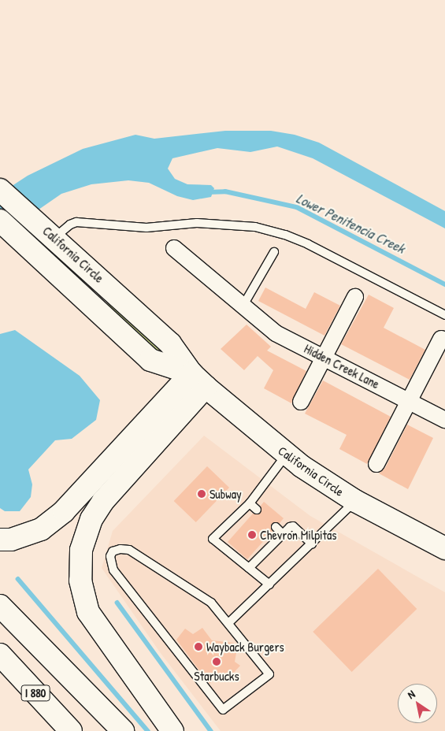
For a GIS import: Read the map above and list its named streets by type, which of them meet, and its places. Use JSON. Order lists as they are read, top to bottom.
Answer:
{
  "streets": {
    "main road": ["California Circle", "I 880"],
    "street": ["Hidden Creek Lane"]
  },
  "water": ["Lower Penitencia Creek"],
  "places": [
    "Subway",
    "Chevron Milpitas",
    "Wayback Burgers",
    "Starbucks"
  ],
  "north": "top left"
}
